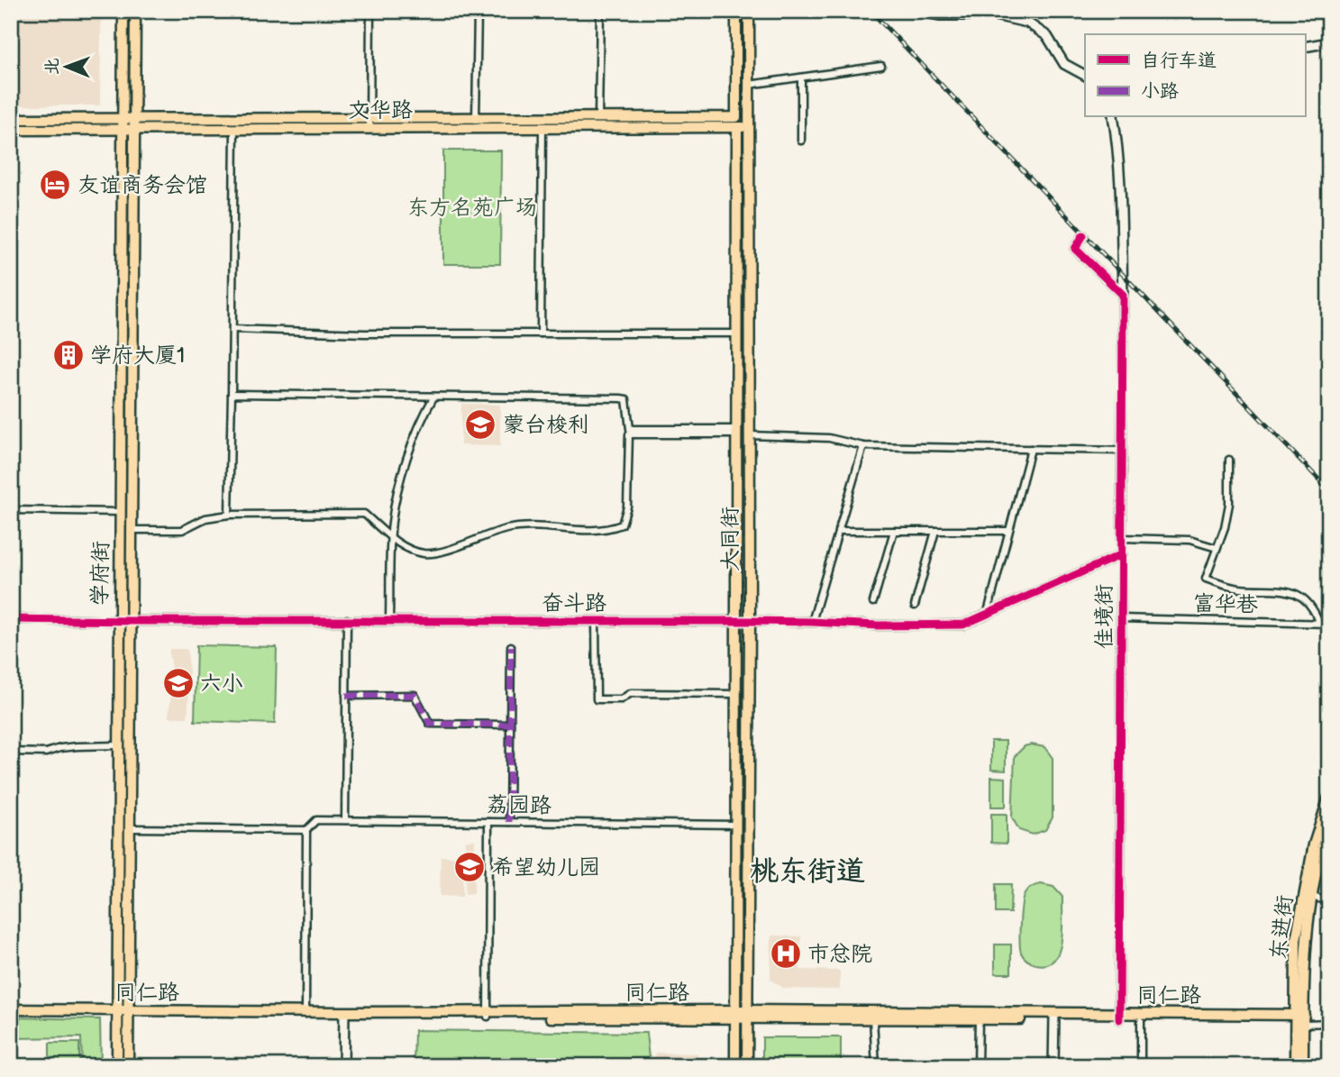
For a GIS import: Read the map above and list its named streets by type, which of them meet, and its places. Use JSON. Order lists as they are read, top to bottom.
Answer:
{
  "streets": {
    "main road": [
      "文华路",
      "大同街",
      "学府街",
      "东进街",
      "同仁路"
    ],
    "street": [
      "奋斗路",
      "富华巷",
      "佳境街",
      "荔园路"
    ]
  },
  "crossings": [
    ["文华路", "大同街"],
    ["文华路", "学府街"],
    ["大同街", "奋斗路"],
    ["大同街", "荔园路"],
    ["大同街", "同仁路"],
    ["学府街", "奋斗路"],
    ["学府街", "同仁路"],
    ["奋斗路", "佳境街"],
    ["富华巷", "佳境街"],
    ["佳境街", "同仁路"],
    ["东进街", "同仁路"]
  ],
  "districts": ["桃东街道"],
  "parks": ["东方名苑广场"],
  "places": {
    "hotel": ["友谊商务会馆"],
    "building": ["学府大厦1"],
    "school or university": ["蒙台梭利", "六小", "希望幼儿园"],
    "hospital": ["市总院"]
  },
  "legend": ["自行车道", "小路"],
  "north": "left"
}
